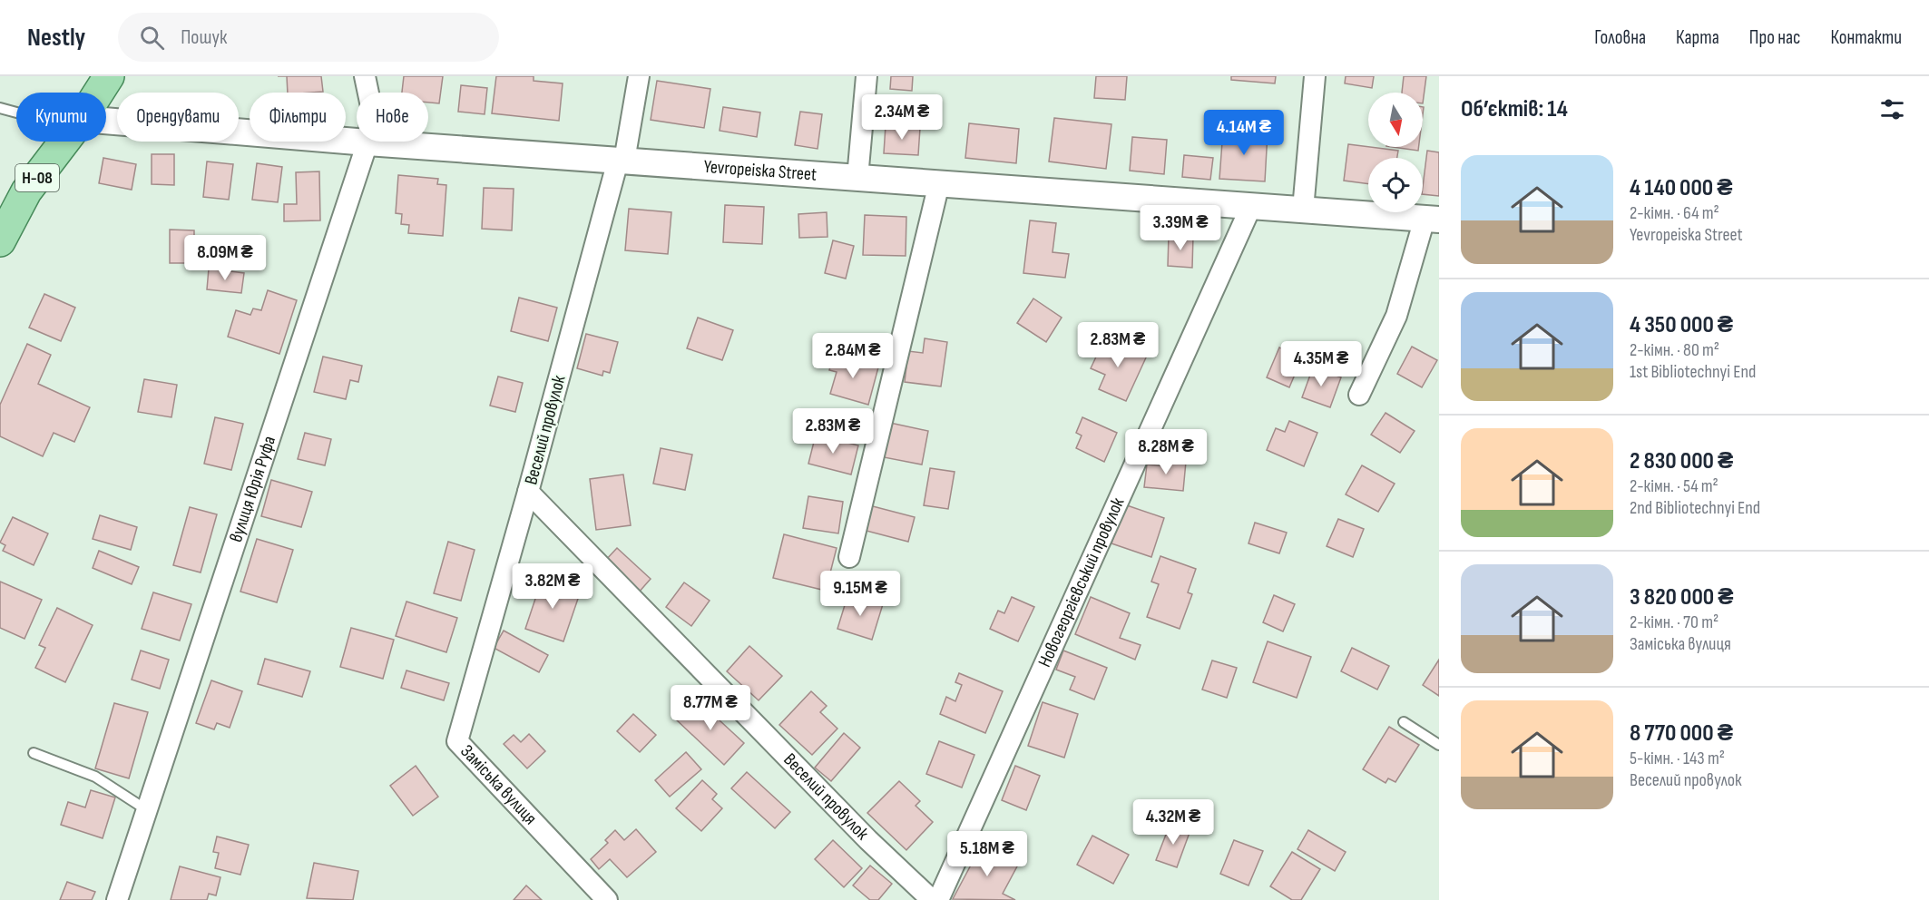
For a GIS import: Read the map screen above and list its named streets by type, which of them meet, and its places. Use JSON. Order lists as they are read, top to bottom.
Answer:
{
  "streets": {
    "main road": ["Н-08"],
    "street": [
      "Yevropeiska Street",
      "Веселий провулок",
      "вулиця Юрія Руфа",
      "Новогеоргієвський провулок",
      "Заміська вулиця"
    ]
  },
  "crossings": [
    ["Yevropeiska Street", "Веселий провулок"],
    ["Yevropeiska Street", "вулиця Юрія Руфа"],
    ["Yevropeiska Street", "Новогеоргієвський провулок"],
    ["Веселий провулок", "Заміська вулиця"]
  ],
  "north": "bottom",
  "page": {
    "header": "Nestly",
    "search": "Пошук",
    "nav": [
      "Головна",
      "Карта",
      "Про нас",
      "Контакти"
    ],
    "heading": "Об’єктів: 14",
    "chip": [
      "Купити",
      "Орендувати",
      "Фільтри",
      "Нове"
    ],
    "price": [
      "2.34M ₴",
      "4.14M ₴",
      "3.39M ₴",
      "8.09M ₴",
      "2.83M ₴",
      "2.84M ₴",
      "4.35M ₴",
      "2.83M ₴",
      "8.28M ₴",
      "3.82M ₴",
      "9.15M ₴",
      "8.77M ₴",
      "4.32M ₴",
      "5.18M ₴"
    ],
    "list": [
      {
        "name": "4 140 000 ₴",
        "note": "2-кімн. · 64 m² · Yevropeiska Street"
      },
      {
        "name": "4 350 000 ₴",
        "note": "2-кімн. · 80 m² · 1st Bibliotechnyi End"
      },
      {
        "name": "2 830 000 ₴",
        "note": "2-кімн. · 54 m² · 2nd Bibliotechnyi End"
      },
      {
        "name": "3 820 000 ₴",
        "note": "2-кімн. · 70 m² · Заміська вулиця"
      },
      {
        "name": "8 770 000 ₴",
        "note": "5-кімн. · 143 m² · Веселий провулок"
      }
    ]
  }
}
